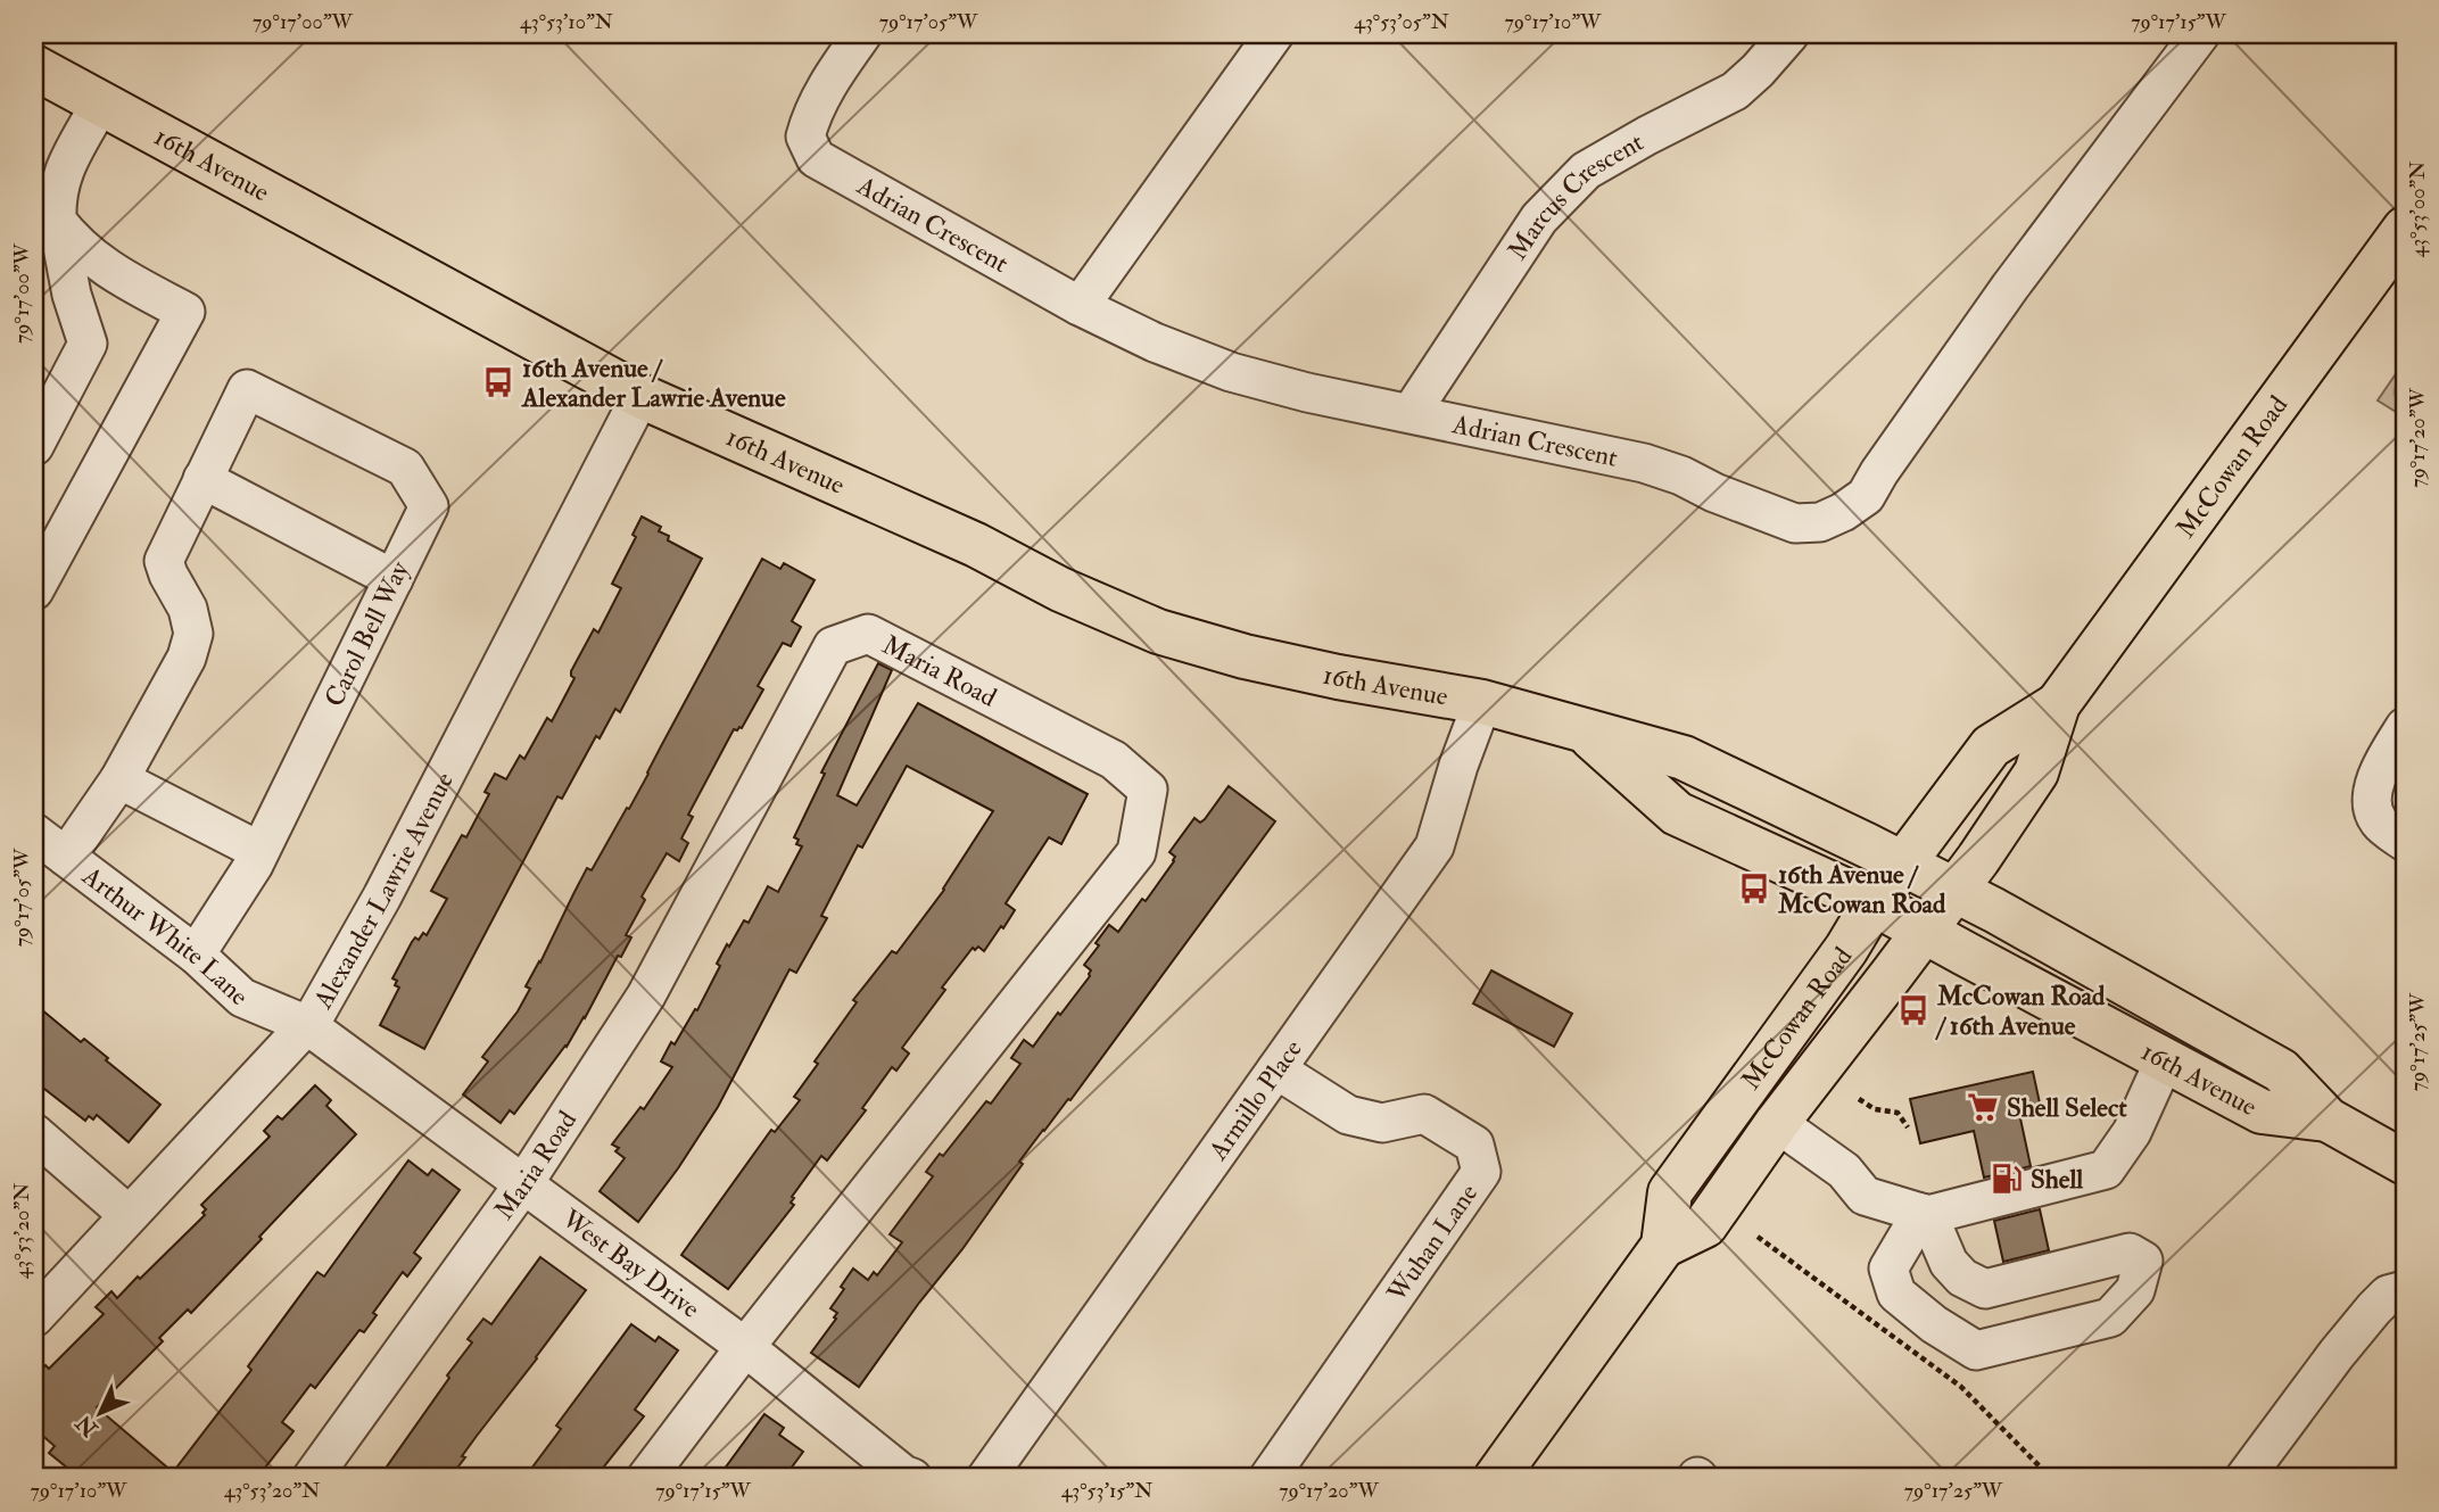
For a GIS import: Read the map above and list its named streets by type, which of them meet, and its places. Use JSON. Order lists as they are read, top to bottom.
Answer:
{
  "streets": {
    "main road": ["16th Avenue", "McCowan Road"],
    "street": [
      "Marcus Crescent",
      "Adrian Crescent",
      "Carol Bell Way",
      "Maria Road",
      "Alexander Lawrie Avenue",
      "Arthur White Lane",
      "Armillo Place",
      "Wuhan Lane",
      "West Bay Drive"
    ]
  },
  "crossings": [
    ["16th Avenue", "McCowan Road"],
    ["16th Avenue", "Alexander Lawrie Avenue"],
    ["16th Avenue", "Armillo Place"],
    ["Marcus Crescent", "Adrian Crescent"],
    ["Carol Bell Way", "Arthur White Lane"],
    ["Maria Road", "West Bay Drive"],
    ["Alexander Lawrie Avenue", "Arthur White Lane"],
    ["Alexander Lawrie Avenue", "West Bay Drive"],
    ["Arthur White Lane", "West Bay Drive"],
    ["Armillo Place", "Wuhan Lane"]
  ],
  "places": {
    "bus stop": ["16th Avenue / Alexander Lawrie Avenue", "16th Avenue / McCowan Road", "McCowan Road / 16th Avenue"],
    "supermarket": ["Shell Select"],
    "fuel station": ["Shell"]
  },
  "north": "bottom left",
  "coordinates": [
    "79°17'00\"W",
    "43°53'10\"N",
    "79°17'05\"W",
    "43°53'05\"N",
    "79°17'10\"W",
    "79°17'15\"W",
    "43°53'00\"N",
    "79°17'20\"W",
    "79°17'25\"W",
    "43°53'20\"N",
    "43°53'15\"N"
  ]
}
